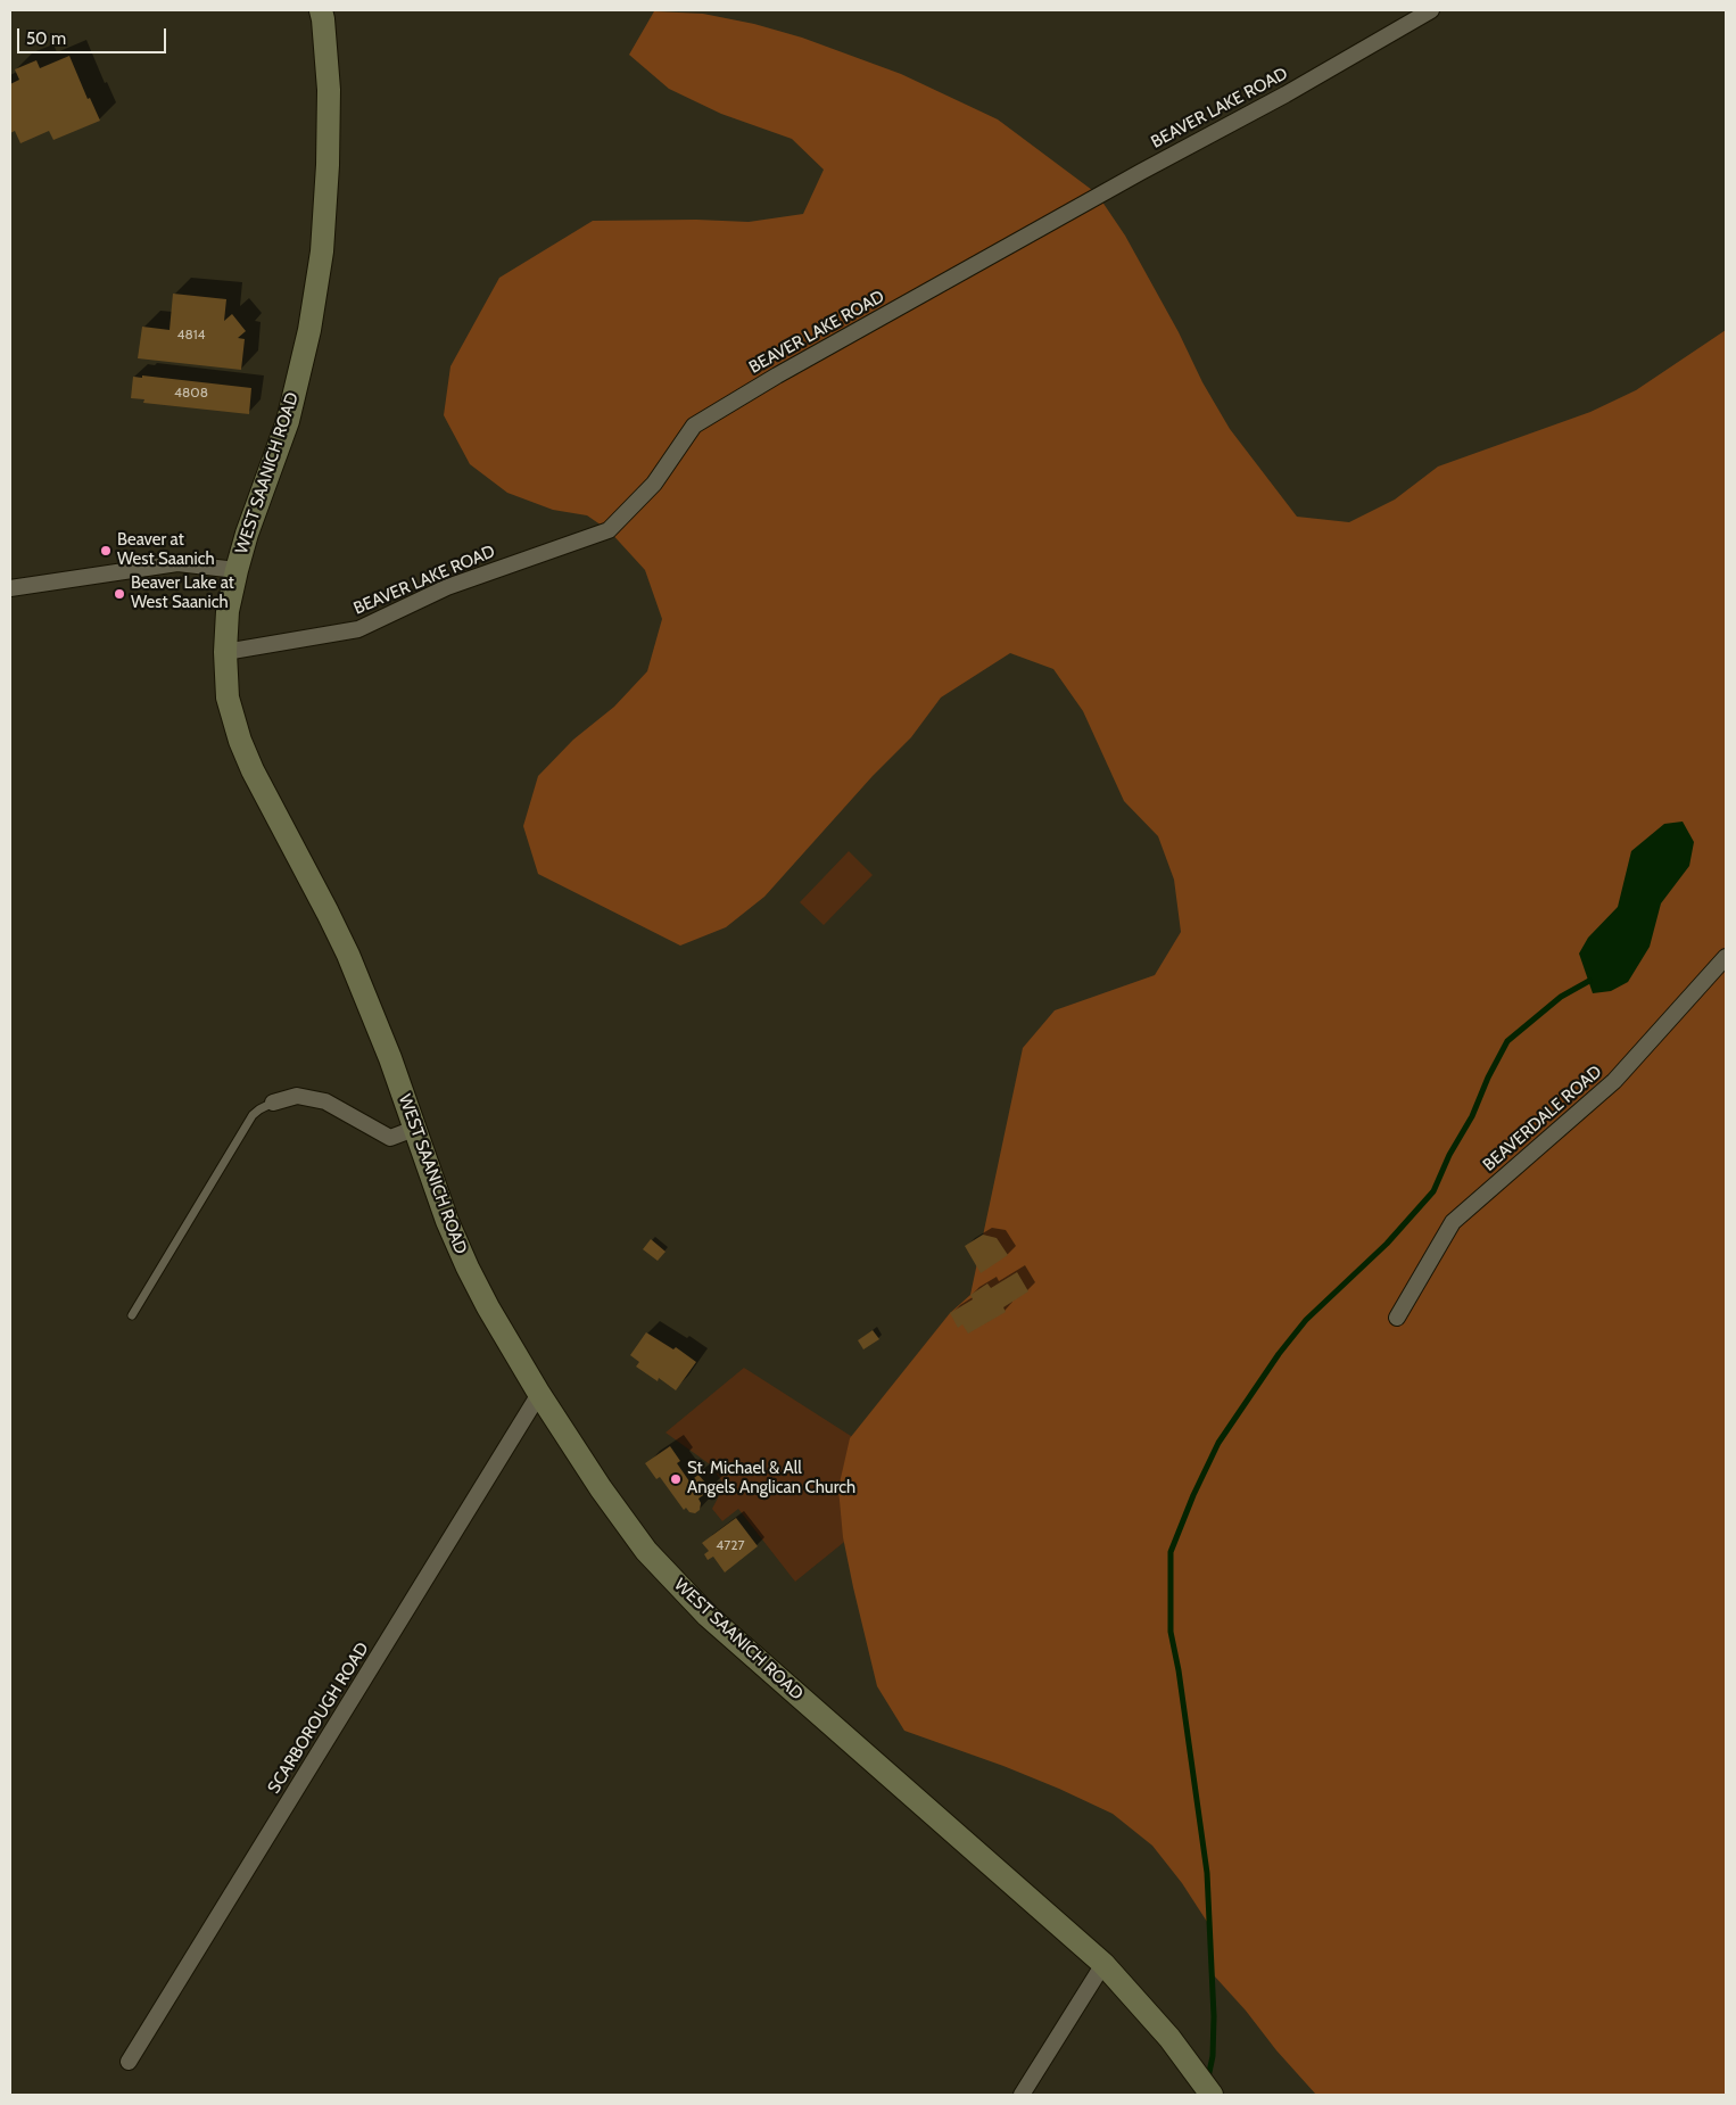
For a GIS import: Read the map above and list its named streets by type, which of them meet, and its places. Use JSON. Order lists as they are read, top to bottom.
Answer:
{
  "streets": {
    "main road": ["WEST SAANICH ROAD"],
    "street": ["BEAVER LAKE ROAD", "BEAVERDALE ROAD", "SCARBOROUGH ROAD"]
  },
  "crossings": [
    ["BEAVER LAKE ROAD", "WEST SAANICH ROAD"],
    ["WEST SAANICH ROAD", "SCARBOROUGH ROAD"]
  ],
  "places": ["Beaver at West Saanich", "Beaver Lake at West Saanich", "St. Michael & All Angels Anglican Church"],
  "house_numbers": ["4814", "4808", "4727"],
  "scale_bar": "50 m"
}
